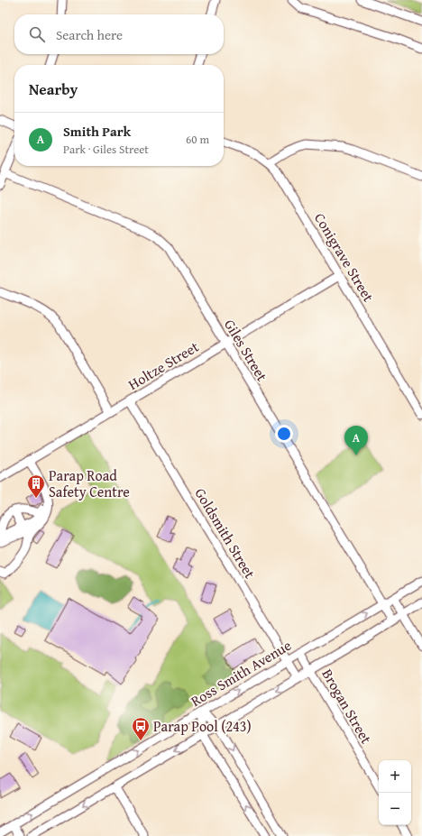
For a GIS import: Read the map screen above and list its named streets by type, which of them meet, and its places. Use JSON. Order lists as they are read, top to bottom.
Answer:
{
  "streets": {
    "street": [
      "Conigrave Street",
      "Giles Street",
      "Holtze Street",
      "Goldsmith Street",
      "Ross Smith Avenue",
      "Brogan Street"
    ]
  },
  "crossings": [
    ["Conigrave Street", "Holtze Street"],
    ["Giles Street", "Holtze Street"],
    ["Giles Street", "Ross Smith Avenue"],
    ["Holtze Street", "Goldsmith Street"],
    ["Goldsmith Street", "Ross Smith Avenue"],
    ["Ross Smith Avenue", "Brogan Street"]
  ],
  "places": {
    "building": ["Parap Road Safety Centre"],
    "bus stop": ["Parap Pool (243)"]
  },
  "page": {
    "search": "Search here",
    "heading": "Nearby",
    "list": [
      {
        "mark": "A",
        "name": "Smith Park",
        "note": "Park · Giles Street",
        "value": "60 m"
      }
    ],
    "pins": "A",
    "map_buttons": ["+", "−"]
  }
}
